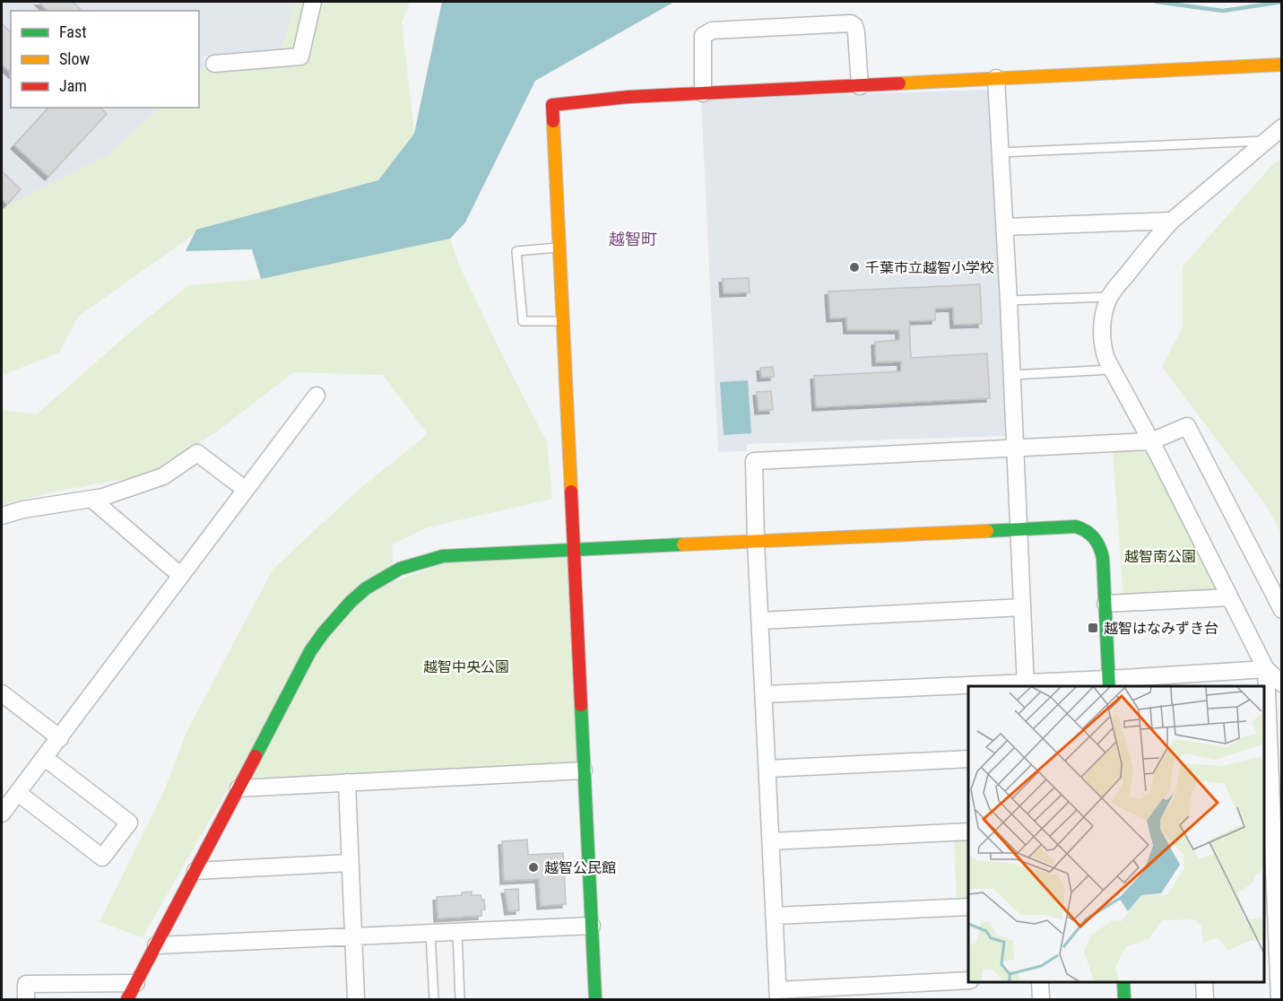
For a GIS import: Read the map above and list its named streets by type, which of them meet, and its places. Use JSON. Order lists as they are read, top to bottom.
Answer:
{
  "districts": ["越智町"],
  "parks": ["越智南公園", "越智中央公園"],
  "places": {
    "other": ["千葉市立越智小学校", "越智公民館"],
    "transit": ["越智はなみずき台"]
  },
  "legend": ["Fast", "Slow", "Jam"]
}
